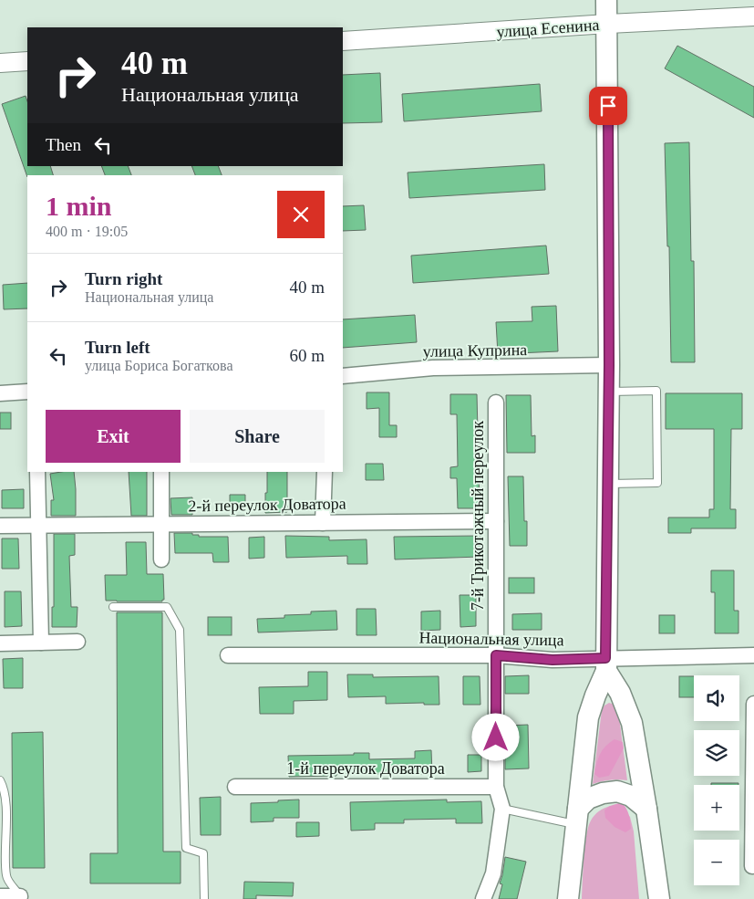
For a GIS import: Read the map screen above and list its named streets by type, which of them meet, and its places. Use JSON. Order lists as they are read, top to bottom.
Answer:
{
  "streets": {
    "street": [
      "улица Есенина",
      "улица Куприна",
      "2-й переулок Доватора",
      "7-й Трикотажный переулок",
      "Национальная улица",
      "1-й переулок Доватора"
    ]
  },
  "crossings": [
    ["2-й переулок Доватора", "7-й Трикотажный переулок"],
    ["7-й Трикотажный переулок", "Национальная улица"],
    ["7-й Трикотажный переулок", "1-й переулок Доватора"]
  ],
  "page": {
    "turn": ["40 m", "Национальная улица"],
    "then": "Then",
    "heading": ["1 min", "400 m · 19:05"],
    "list": [
      {
        "name": "Turn right",
        "note": "Национальная улица",
        "value": "40 m"
      },
      {
        "name": "Turn left",
        "note": "улица Бориса Богаткова",
        "value": "60 m"
      }
    ],
    "buttons": ["Exit", "Share"],
    "map_buttons": ["+", "−"]
  }
}
